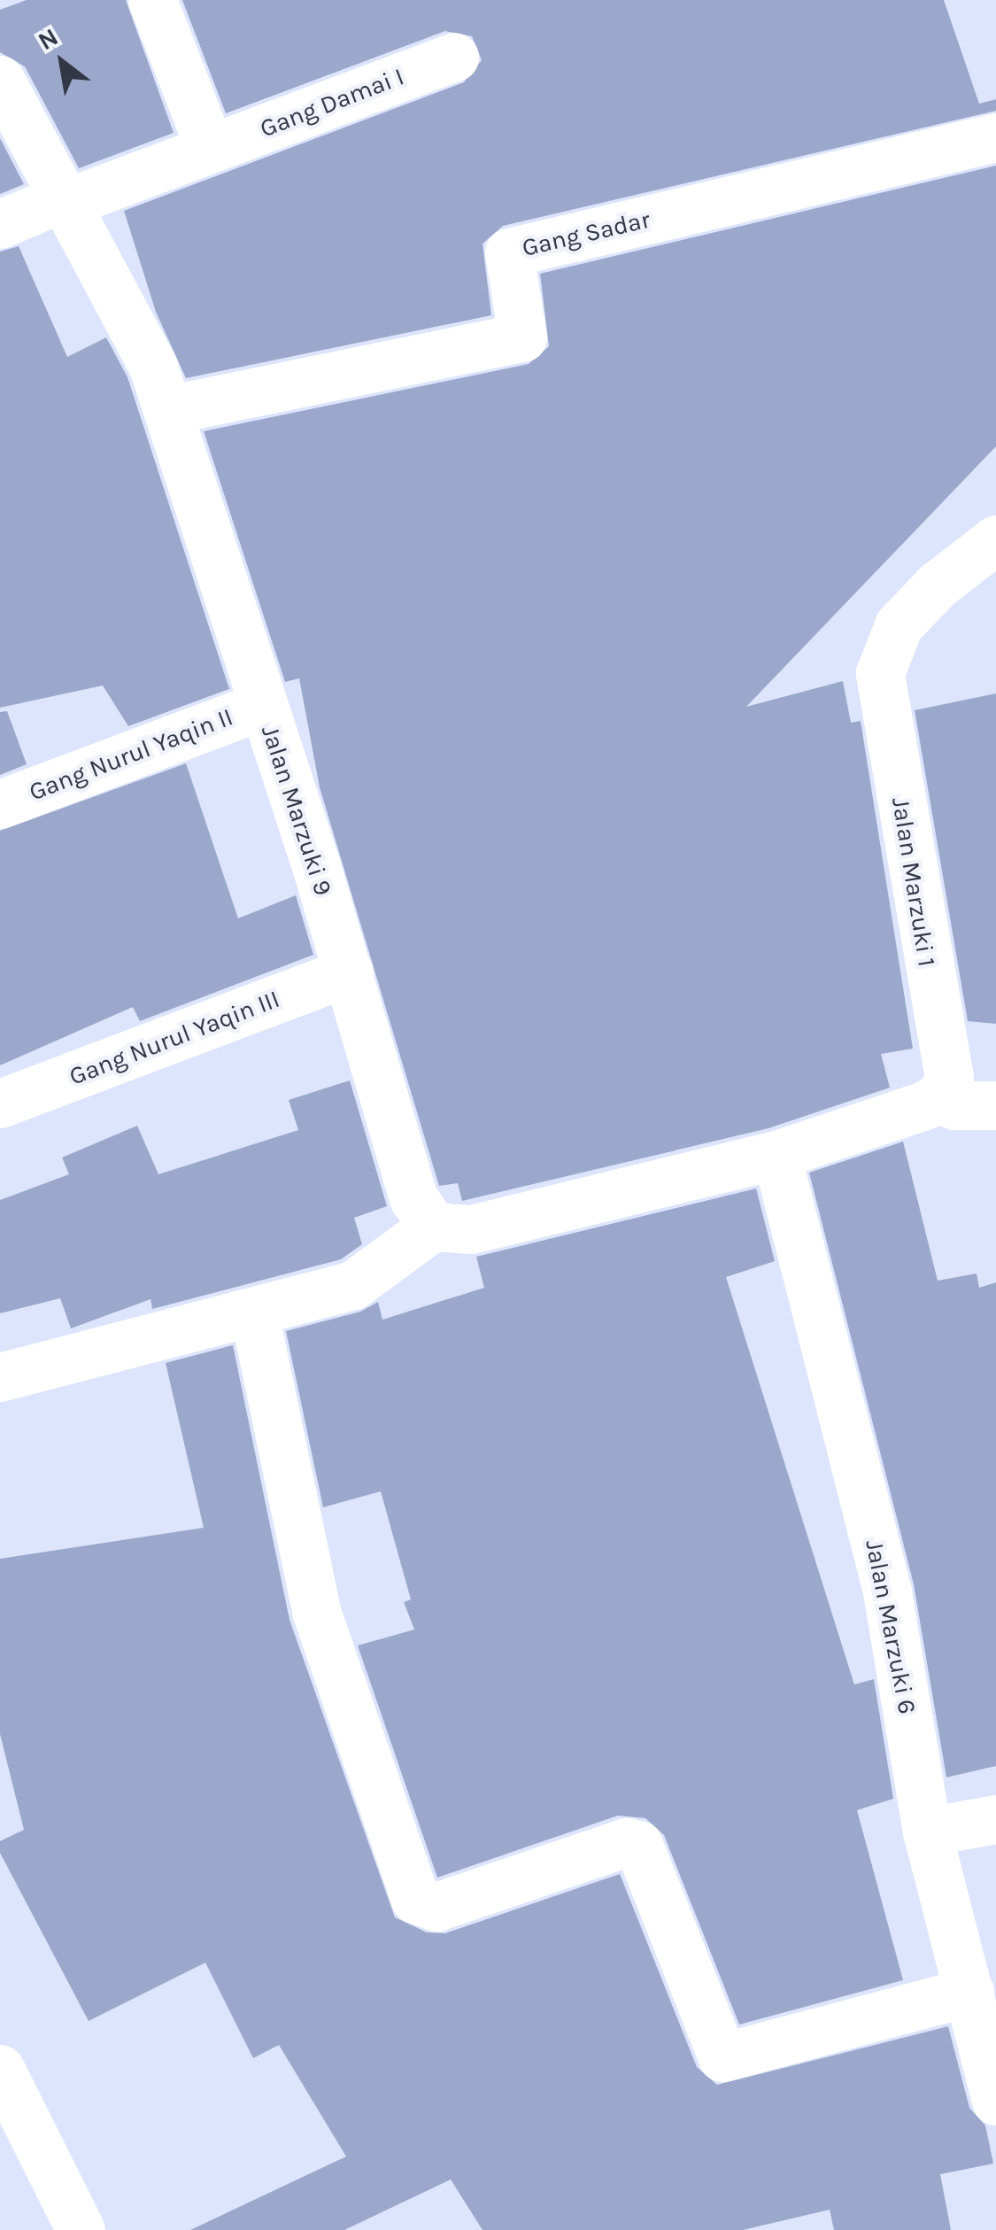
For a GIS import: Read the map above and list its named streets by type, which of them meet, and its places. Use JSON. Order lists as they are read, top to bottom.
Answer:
{
  "streets": {
    "street": [
      "Gang Damai I",
      "Gang Sadar",
      "Gang Nurul Yaqin II",
      "Jalan Marzuki 9",
      "Jalan Marzuki 1",
      "Gang Nurul Yaqin III",
      "Jalan Marzuki 6"
    ]
  },
  "crossings": [
    ["Gang Damai I", "Jalan Marzuki 9"],
    ["Gang Sadar", "Jalan Marzuki 9"],
    ["Gang Nurul Yaqin II", "Jalan Marzuki 9"],
    ["Jalan Marzuki 9", "Gang Nurul Yaqin III"]
  ],
  "north": "top left"
}
